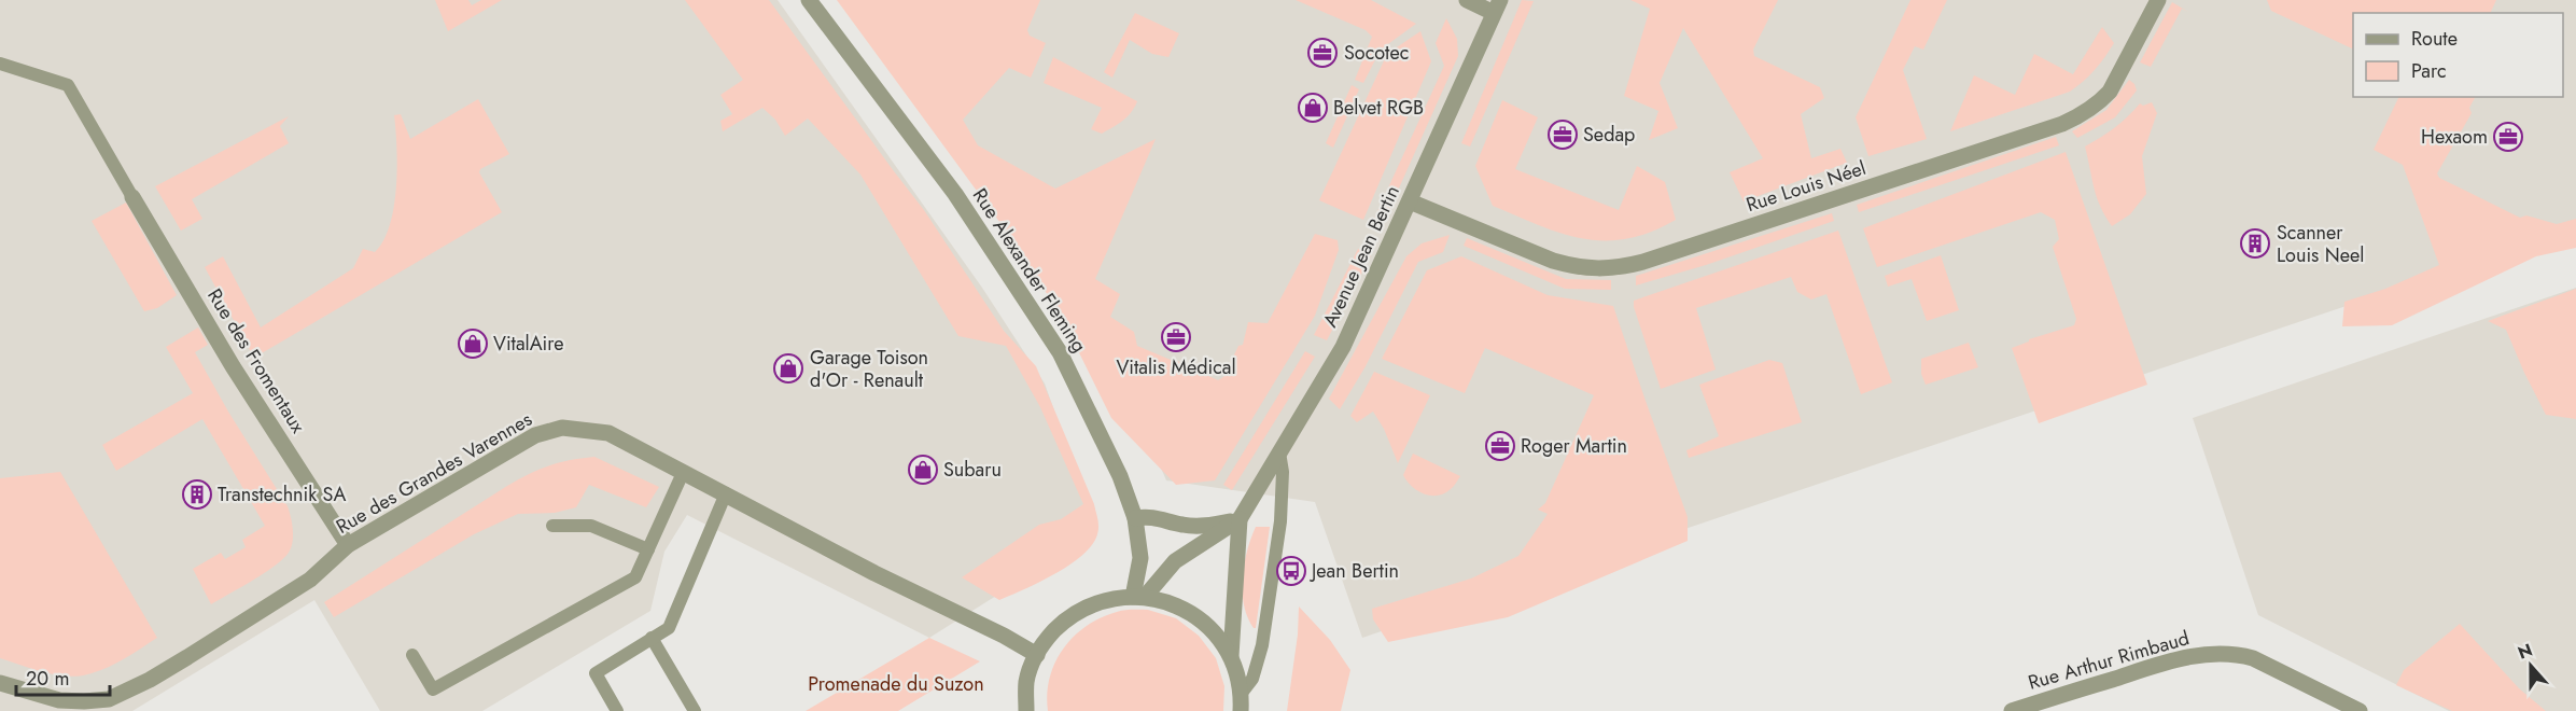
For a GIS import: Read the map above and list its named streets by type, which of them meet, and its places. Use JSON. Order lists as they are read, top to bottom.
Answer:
{
  "streets": {
    "street": [
      "Rue Louis Néel",
      "Avenue Jean Bertin",
      "Rue Alexander Fleming",
      "Rue des Fromentaux",
      "Rue des Grandes Varennes",
      "Rue Arthur Rimbaud"
    ]
  },
  "crossings": [
    ["Rue Louis Néel", "Avenue Jean Bertin"],
    ["Avenue Jean Bertin", "Rue Alexander Fleming"],
    ["Rue des Fromentaux", "Rue des Grandes Varennes"]
  ],
  "parks": ["Promenade du Suzon"],
  "places": {
    "office": [
      "Socotec",
      "Sedap",
      "Hexaom",
      "Vitalis Médical",
      "Roger Martin"
    ],
    "shop": [
      "Belvet RGB",
      "VitalAire",
      "Garage Toison d'Or - Renault",
      "Subaru"
    ],
    "building": ["Scanner Louis Neel", "Transtechnik SA"],
    "bus stop": ["Jean Bertin"]
  },
  "legend": ["Route", "Parc"],
  "scale_bar": "20 m",
  "north": "top"
}
